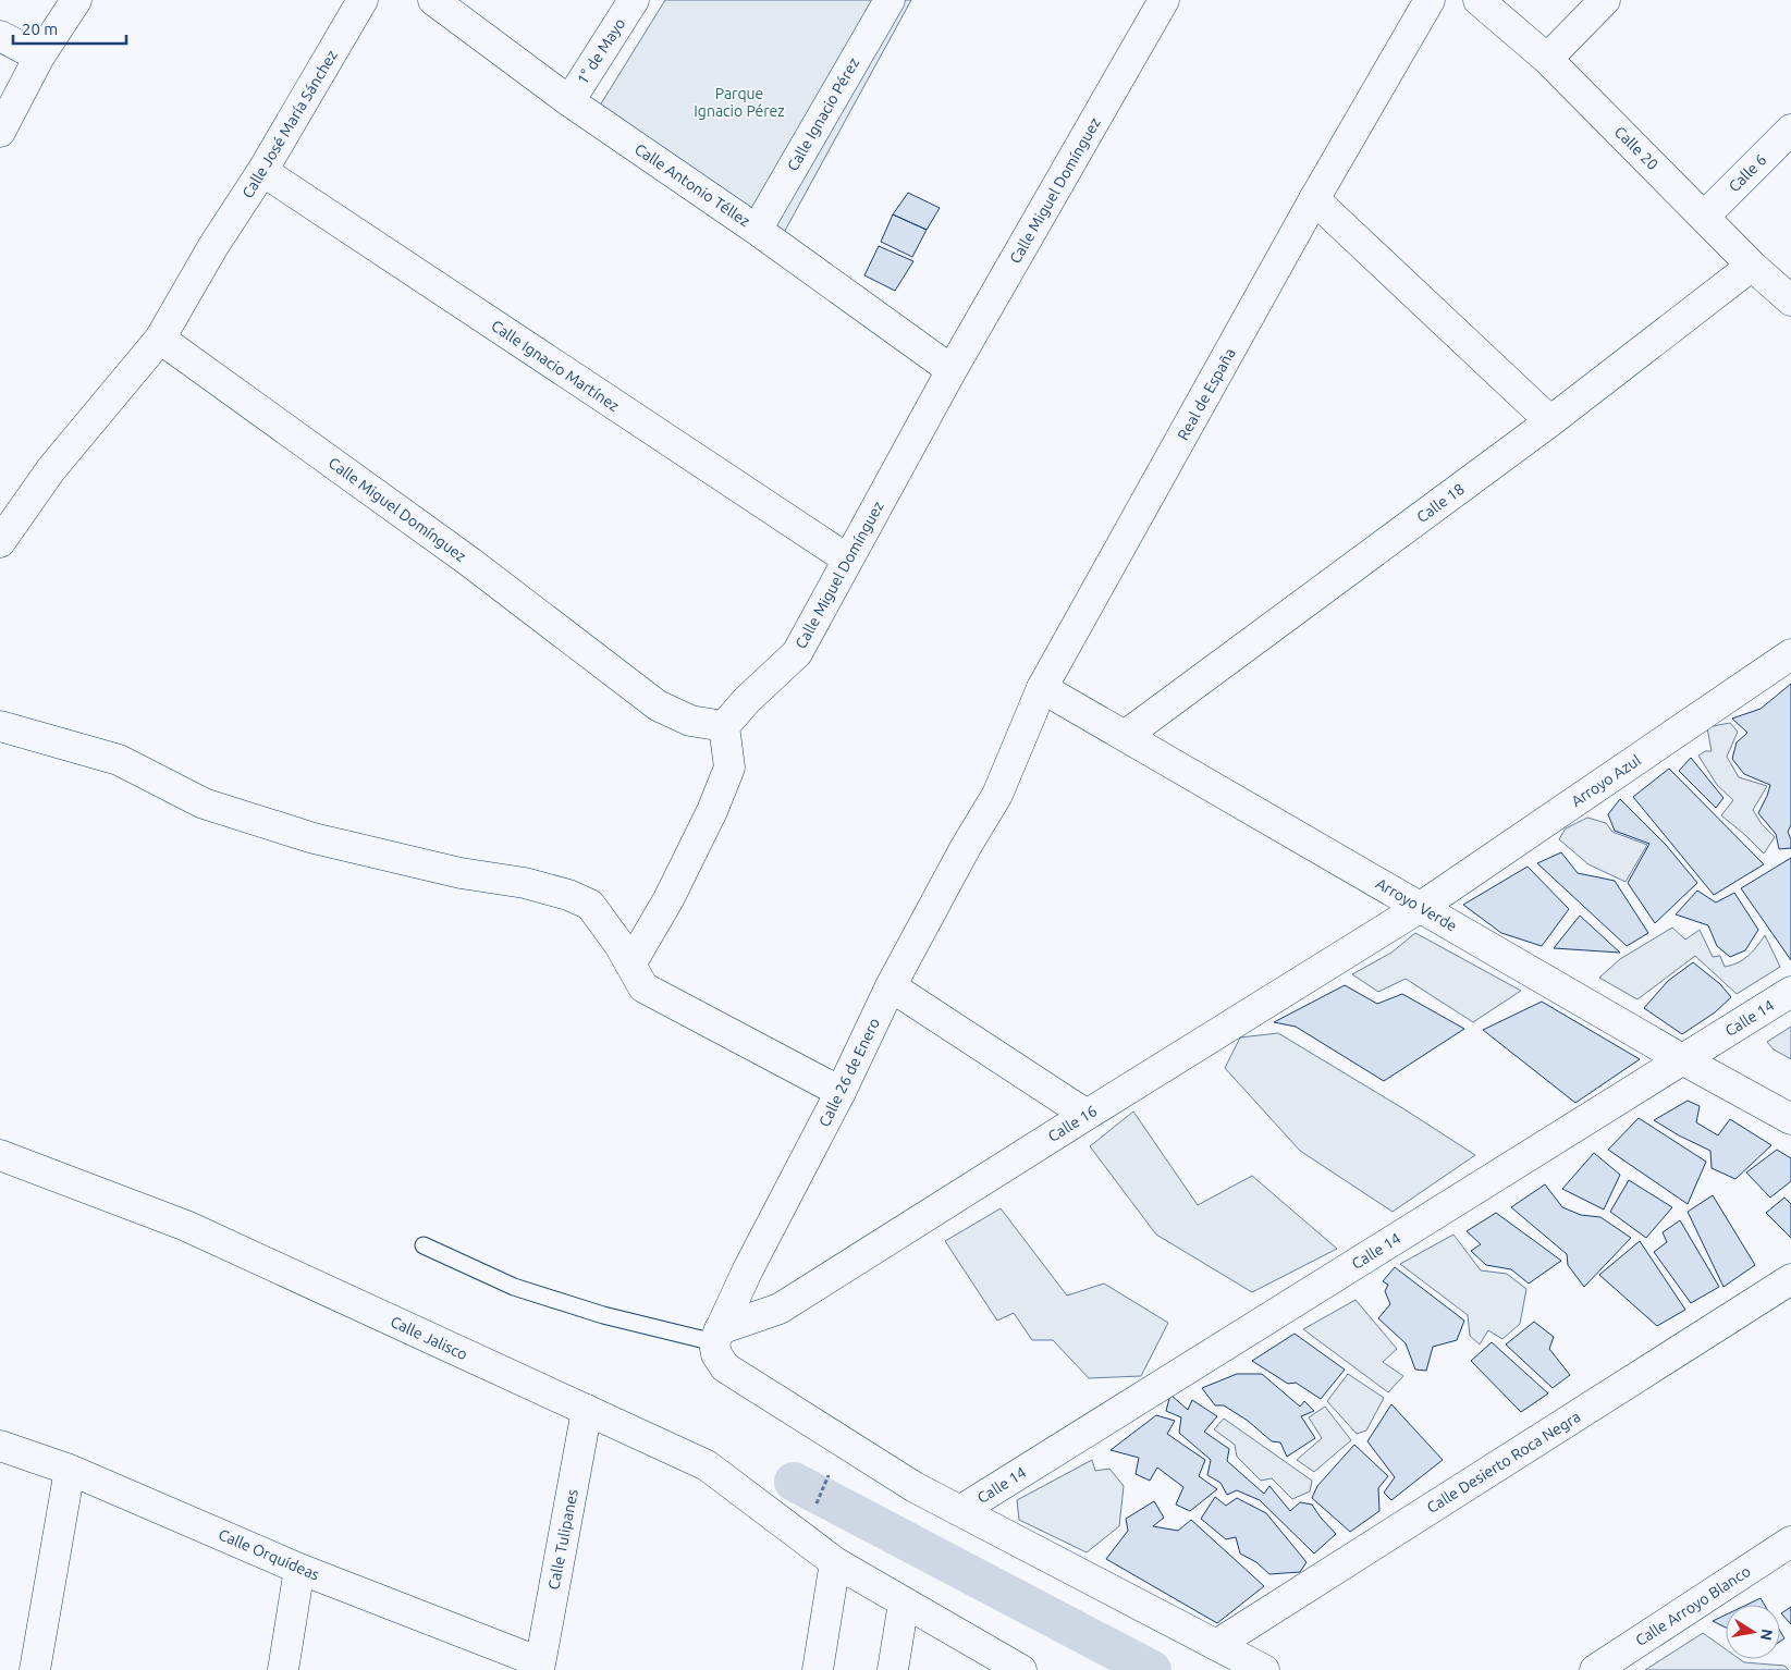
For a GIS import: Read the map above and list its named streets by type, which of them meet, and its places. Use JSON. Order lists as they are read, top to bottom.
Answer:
{
  "streets": {
    "street": [
      "1° de Mayo",
      "Calle Ignacio Pérez",
      "Calle José María Sánchez",
      "Calle 20",
      "Calle 6",
      "Calle Antonio Téllez",
      "Calle Miguel Domínguez",
      "Calle Ignacio Martínez",
      "Real de España",
      "Calle 18",
      "Arroyo Azul",
      "Arroyo Verde",
      "Calle 14",
      "Calle 26 de Enero",
      "Calle 16",
      "Calle Jalisco",
      "Calle Desierto Roca Negra",
      "Calle Tulipanes",
      "Calle Orquídeas",
      "Calle Arroyo Blanco"
    ]
  },
  "crossings": [
    ["1° de Mayo", "Calle Antonio Téllez"],
    ["Calle Ignacio Pérez", "Calle Antonio Téllez"],
    ["Calle José María Sánchez", "Calle Miguel Domínguez"],
    ["Calle José María Sánchez", "Calle Ignacio Martínez"],
    ["Calle 20", "Calle 6"],
    ["Calle 20", "Calle 18"],
    ["Calle Antonio Téllez", "Calle Miguel Domínguez"],
    ["Calle Miguel Domínguez", "Calle Ignacio Martínez"],
    ["Real de España", "Arroyo Verde"],
    ["Real de España", "Calle 26 de Enero"],
    ["Calle 18", "Arroyo Verde"],
    ["Arroyo Azul", "Arroyo Verde"],
    ["Arroyo Azul", "Calle 16"],
    ["Arroyo Verde", "Calle 14"],
    ["Arroyo Verde", "Calle 16"],
    ["Calle 26 de Enero", "Calle 16"],
    ["Calle Jalisco", "Calle Tulipanes"],
    ["Calle Tulipanes", "Calle Orquídeas"]
  ],
  "parks": ["Parque Ignacio Pérez"],
  "scale_bar": "20 m",
  "north": "right"
}
